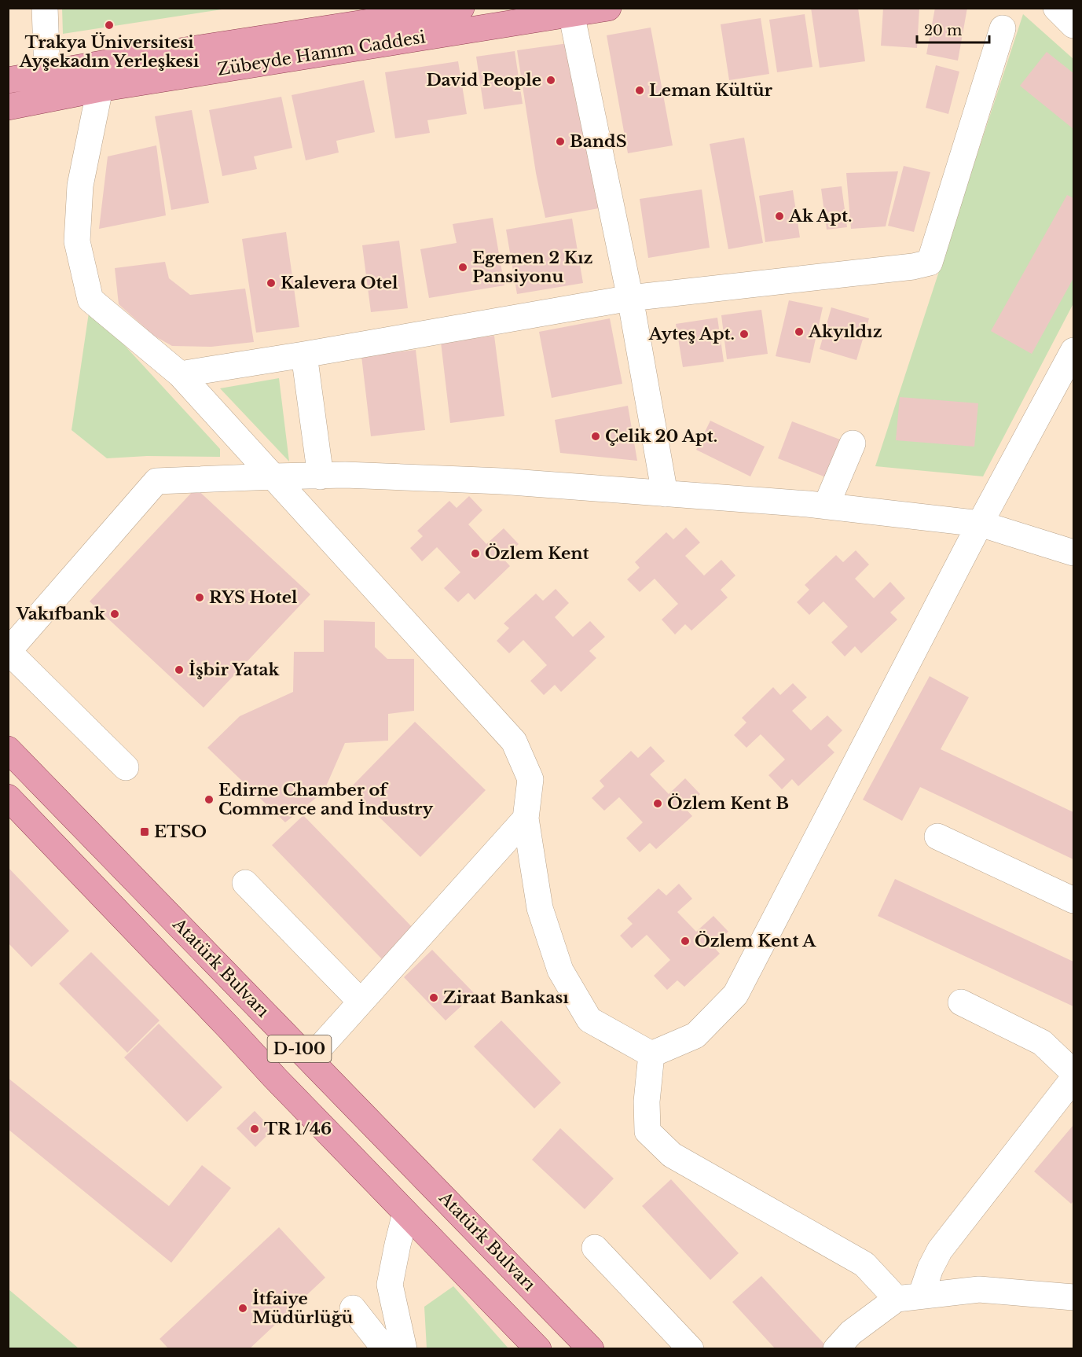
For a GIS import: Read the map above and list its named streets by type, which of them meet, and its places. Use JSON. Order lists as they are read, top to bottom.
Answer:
{
  "streets": {
    "main road": ["Zübeyde Hanım Caddesi", "Atatürk Bulvarı", "D-100"]
  },
  "places": {
    "other": [
      "Trakya Üniversitesi Ayşekadın Yerleşkesi",
      "David People",
      "Leman Kültür",
      "BandS",
      "Ak Apt.",
      "Egemen 2 Kız Pansiyonu",
      "Kalevera Otel",
      "Akyıldız",
      "Ayteş Apt.",
      "Çelik 20 Apt.",
      "Özlem Kent",
      "RYS Hotel",
      "Vakıfbank",
      "İşbir Yatak",
      "Edirne Chamber of Commerce and İndustry",
      "Özlem Kent B",
      "Özlem Kent A",
      "Ziraat Bankası",
      "TR 1/46",
      "İtfaiye Müdürlüğü"
    ],
    "transit": ["ETSO"]
  },
  "scale_bar": "20 m"
}
